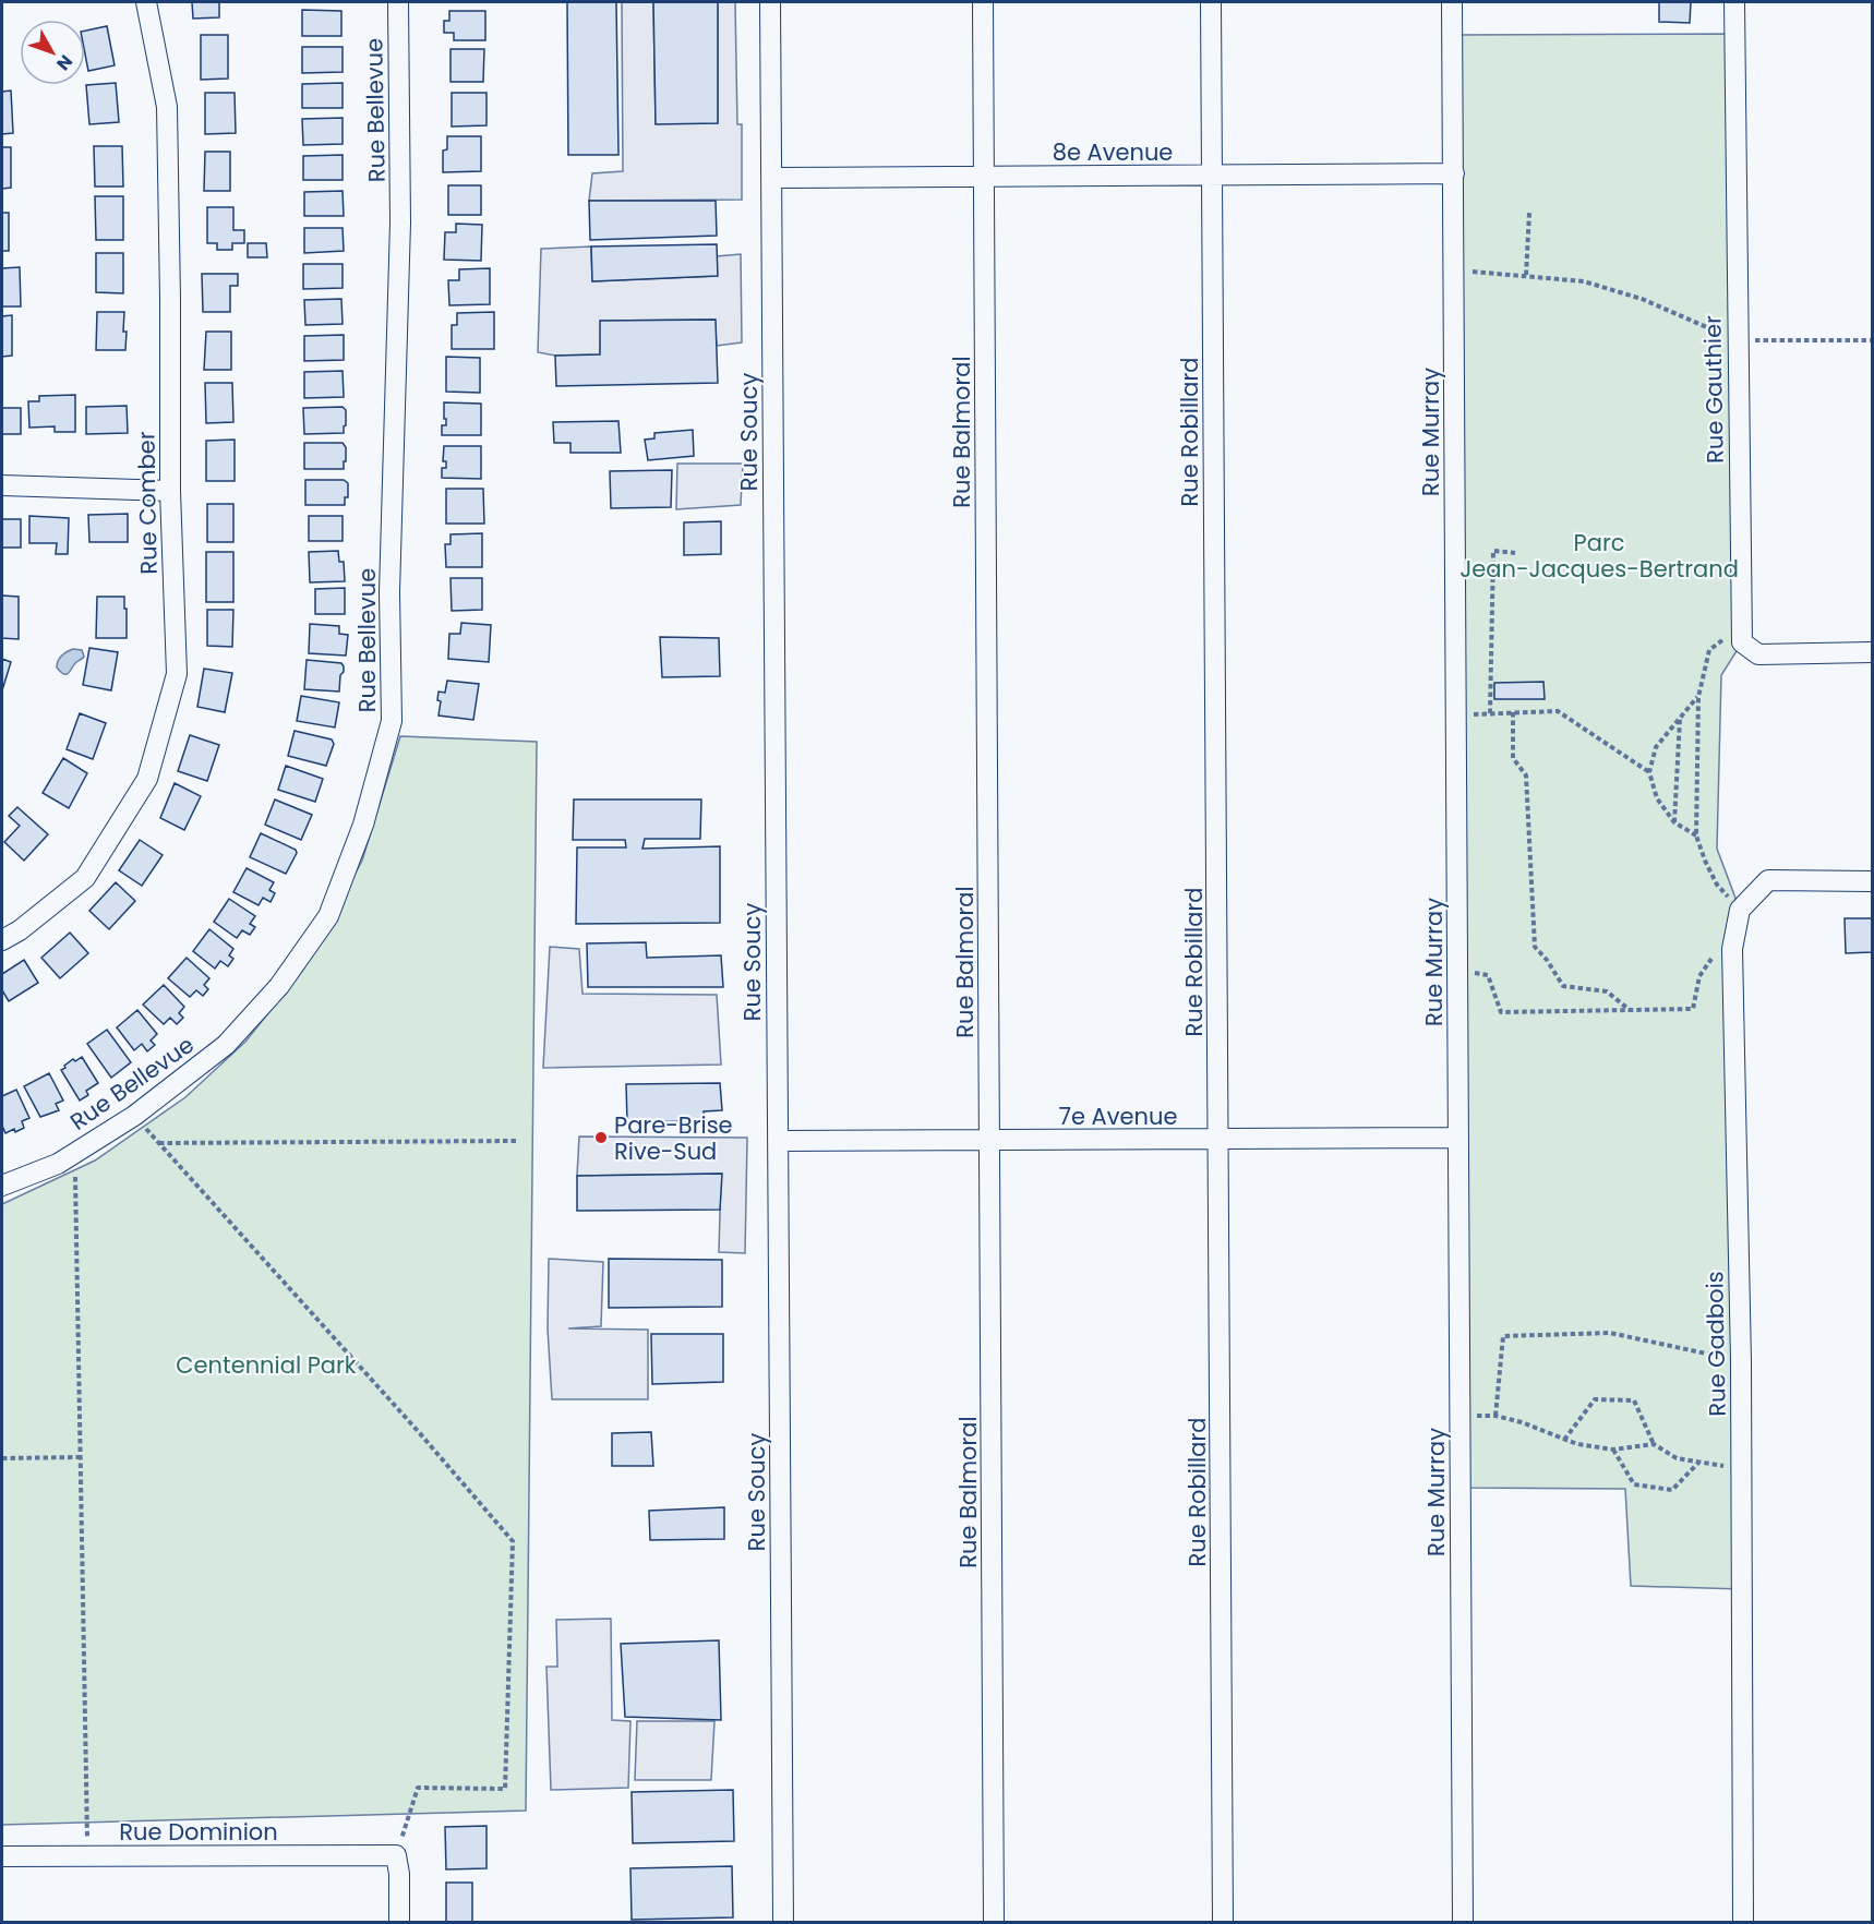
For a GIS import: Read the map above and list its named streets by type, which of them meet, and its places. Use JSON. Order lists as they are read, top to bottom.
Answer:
{
  "streets": {
    "street": [
      "Rue Bellevue",
      "8e Avenue",
      "Rue Gauthier",
      "Rue Soucy",
      "Rue Balmoral",
      "Rue Robillard",
      "Rue Murray",
      "Rue Comber",
      "7e Avenue",
      "Rue Gadbois",
      "Rue Dominion"
    ]
  },
  "crossings": [
    ["8e Avenue", "Rue Soucy"],
    ["8e Avenue", "Rue Balmoral"],
    ["8e Avenue", "Rue Robillard"],
    ["8e Avenue", "Rue Murray"],
    ["Rue Soucy", "7e Avenue"],
    ["Rue Balmoral", "7e Avenue"],
    ["Rue Robillard", "7e Avenue"],
    ["Rue Murray", "7e Avenue"]
  ],
  "parks": ["Parc Jean-Jacques-Bertrand", "Centennial Park"],
  "places": ["Pare-Brise Rive-Sud"],
  "north": "bottom right"
}
